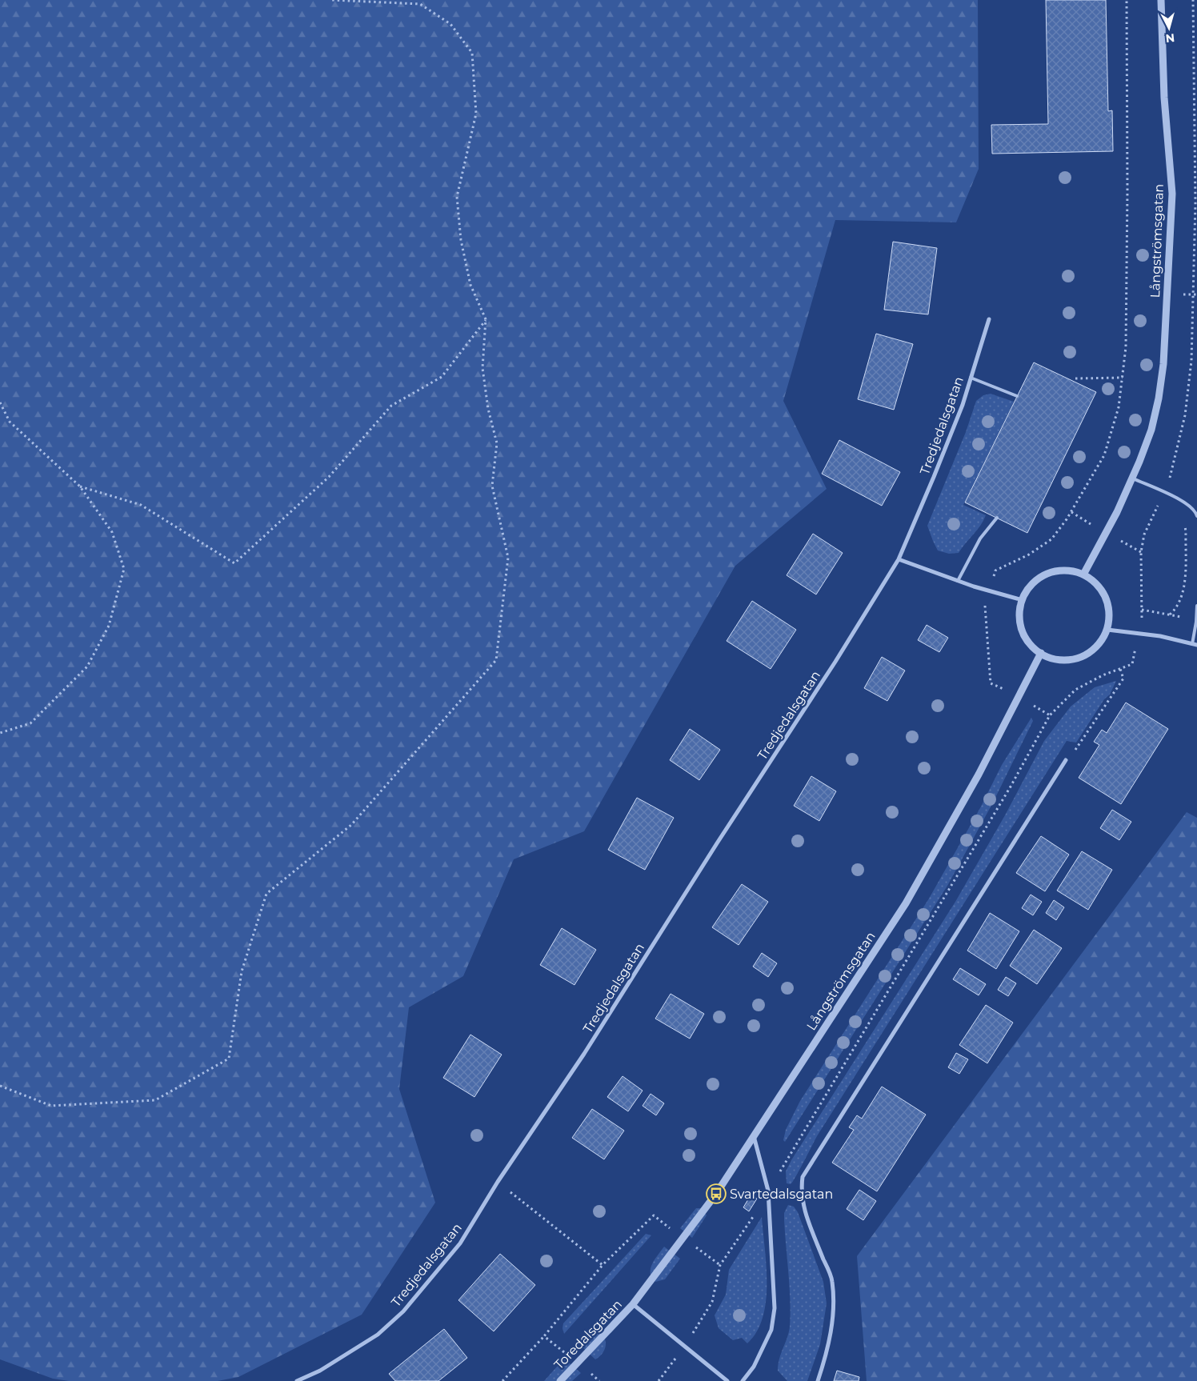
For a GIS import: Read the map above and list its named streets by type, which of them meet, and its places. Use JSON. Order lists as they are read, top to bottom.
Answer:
{
  "streets": {
    "street": ["Långströmsgatan", "Tredjedalsgatan", "Toredalsgatan"]
  },
  "crossings": [
    ["Långströmsgatan", "Toredalsgatan"]
  ],
  "places": {
    "bus stop": ["Svartedalsgatan"]
  },
  "north": "bottom"
}
